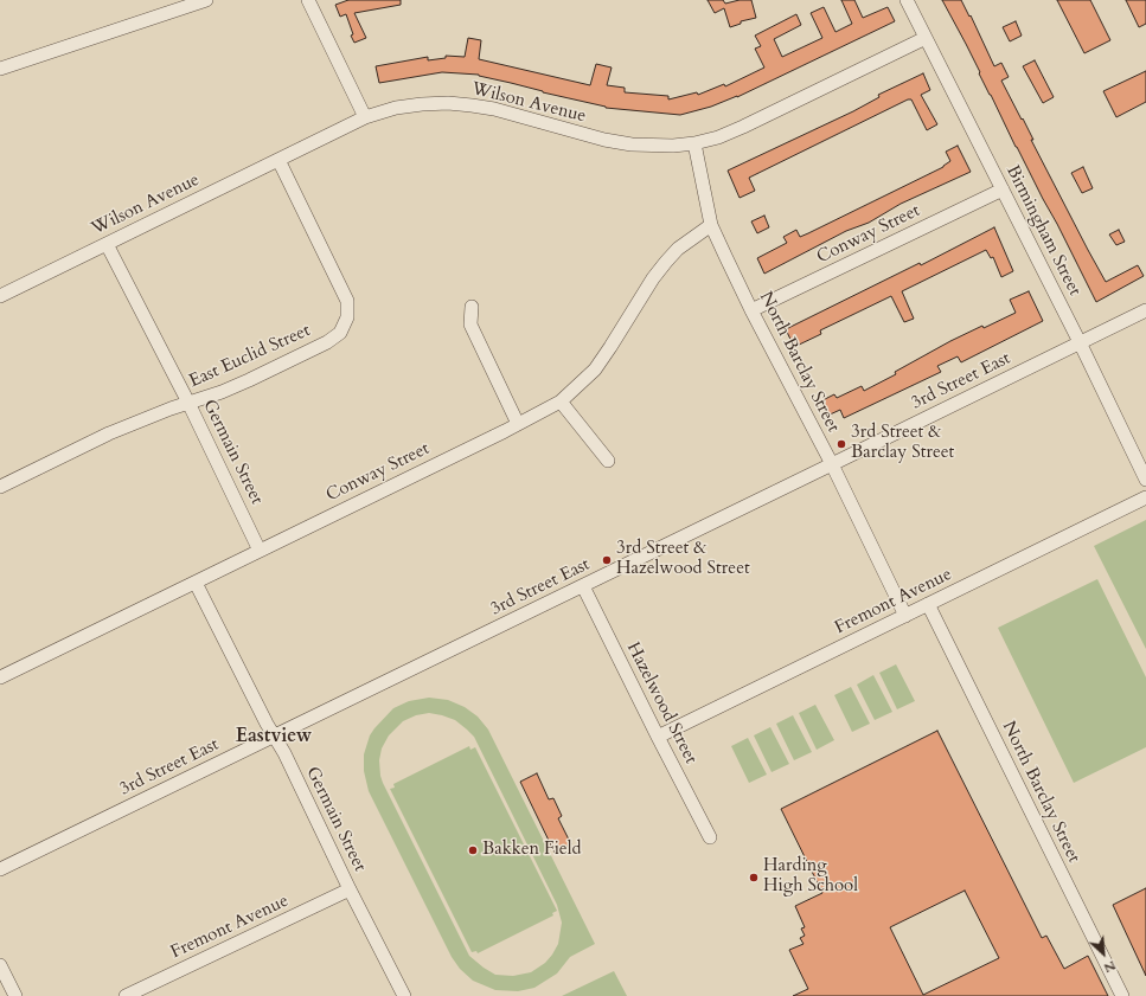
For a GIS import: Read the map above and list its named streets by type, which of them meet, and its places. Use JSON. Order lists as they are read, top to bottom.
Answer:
{
  "streets": {
    "street": [
      "Wilson Avenue",
      "Birmingham Street",
      "Conway Street",
      "East Euclid Street",
      "North Barclay Street",
      "3rd Street East",
      "Germain Street",
      "Fremont Avenue",
      "Hazelwood Street"
    ]
  },
  "crossings": [
    ["Wilson Avenue", "Birmingham Street"],
    ["Wilson Avenue", "East Euclid Street"],
    ["Wilson Avenue", "North Barclay Street"],
    ["Wilson Avenue", "Germain Street"],
    ["Birmingham Street", "Conway Street"],
    ["Birmingham Street", "3rd Street East"],
    ["Conway Street", "North Barclay Street"],
    ["Conway Street", "Germain Street"],
    ["East Euclid Street", "Germain Street"],
    ["North Barclay Street", "3rd Street East"],
    ["North Barclay Street", "Fremont Avenue"],
    ["3rd Street East", "Germain Street"],
    ["3rd Street East", "Hazelwood Street"],
    ["Germain Street", "Fremont Avenue"],
    ["Fremont Avenue", "Hazelwood Street"]
  ],
  "districts": ["Eastview"],
  "places": [
    "3rd Street & Barclay Street",
    "3rd Street & Hazelwood Street",
    "Bakken Field",
    "Harding High School"
  ],
  "north": "bottom right"
}
